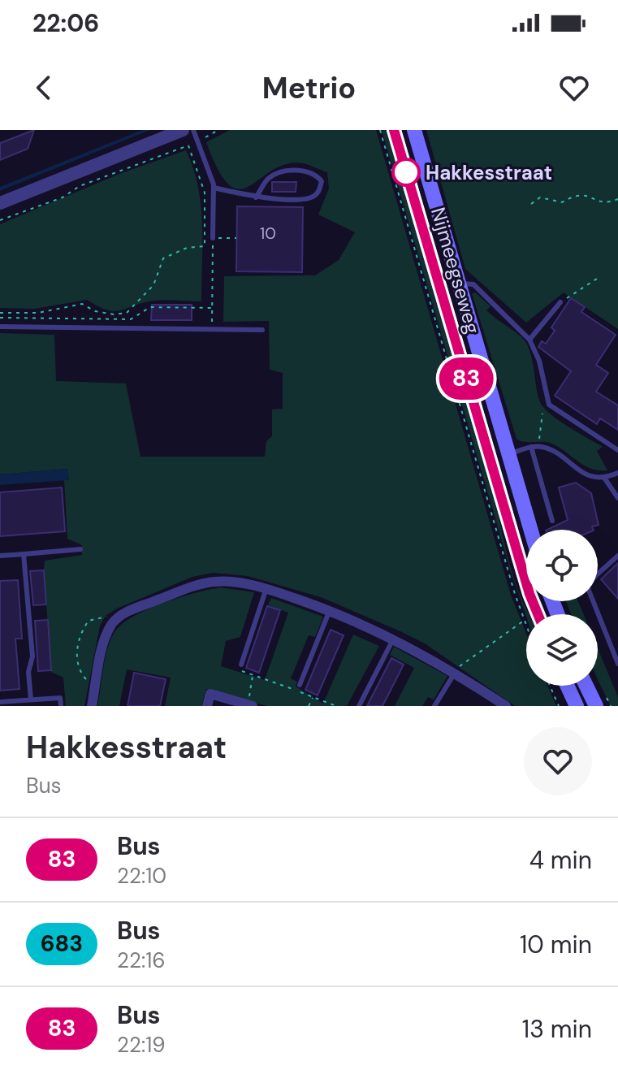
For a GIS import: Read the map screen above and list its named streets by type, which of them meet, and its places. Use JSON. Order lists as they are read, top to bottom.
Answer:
{
  "streets": {
    "main road": ["Nijmeegseweg"]
  },
  "places": ["Hakkesstraat"],
  "lines": ["bus line 83"],
  "house_numbers": ["10"],
  "page": {
    "status": "22:06",
    "header": "Metrio",
    "on_map": "83",
    "heading": ["Hakkesstraat", "Bus"],
    "list": [
      {
        "mark": "83",
        "name": "Bus",
        "note": "22:10",
        "value": "4 min"
      },
      {
        "mark": "683",
        "name": "Bus",
        "note": "22:16",
        "value": "10 min"
      },
      {
        "mark": "83",
        "name": "Bus",
        "note": "22:19",
        "value": "13 min"
      }
    ]
  }
}
